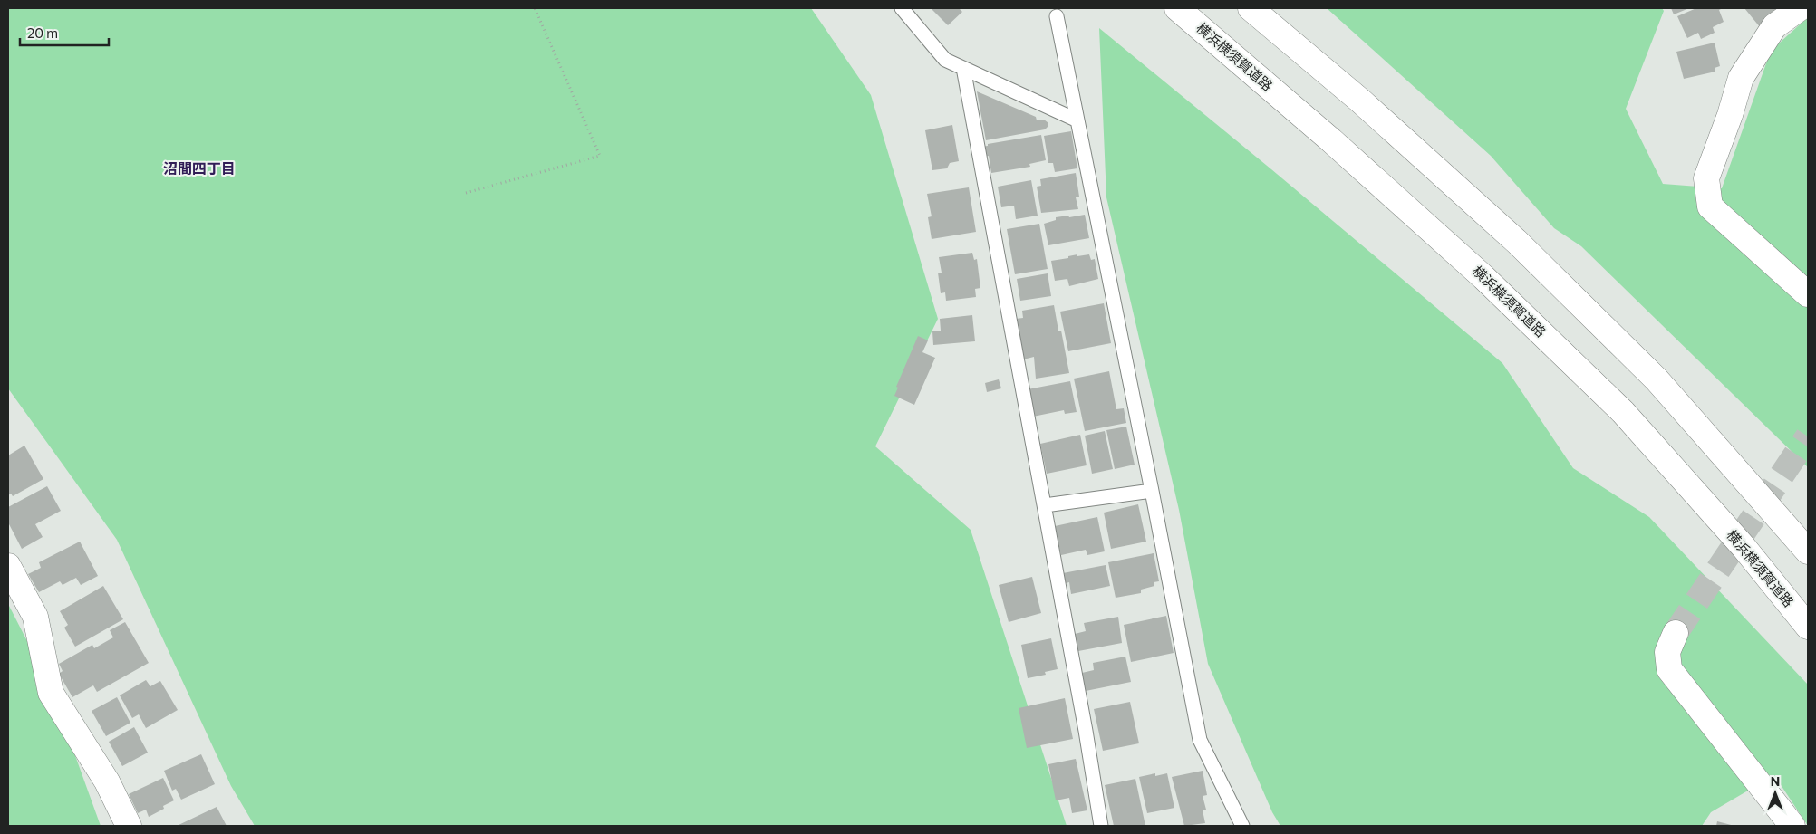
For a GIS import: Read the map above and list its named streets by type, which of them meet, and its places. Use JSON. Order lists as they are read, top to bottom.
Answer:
{
  "streets": {
    "main road": ["横浜横須賀道路"]
  },
  "districts": ["沼間四丁目"],
  "scale_bar": "20 m",
  "north": "top"
}
